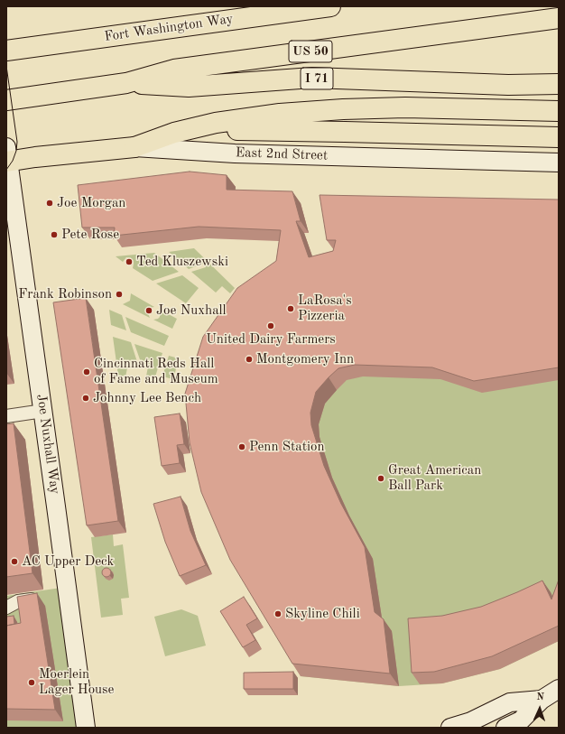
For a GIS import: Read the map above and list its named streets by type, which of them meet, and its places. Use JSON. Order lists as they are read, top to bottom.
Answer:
{
  "streets": {
    "main road": [
      "Fort Washington Way",
      "US 50",
      "I 71",
      "East 2nd Street",
      "Joe Nuxhall Way"
    ]
  },
  "crossings": [
    ["US 50", "I 71"],
    ["East 2nd Street", "Joe Nuxhall Way"]
  ],
  "places": [
    "Joe Morgan",
    "Pete Rose",
    "Ted Kluszewski",
    "Frank Robinson",
    "LaRosa's Pizzeria",
    "Joe Nuxhall",
    "United Dairy Farmers",
    "Montgomery Inn",
    "Cincinnati Reds Hall of Fame and Museum",
    "Johnny Lee Bench",
    "Penn Station",
    "Great American Ball Park",
    "AC Upper Deck",
    "Skyline Chili",
    "Moerlein Lager House"
  ],
  "north": "top"
}
